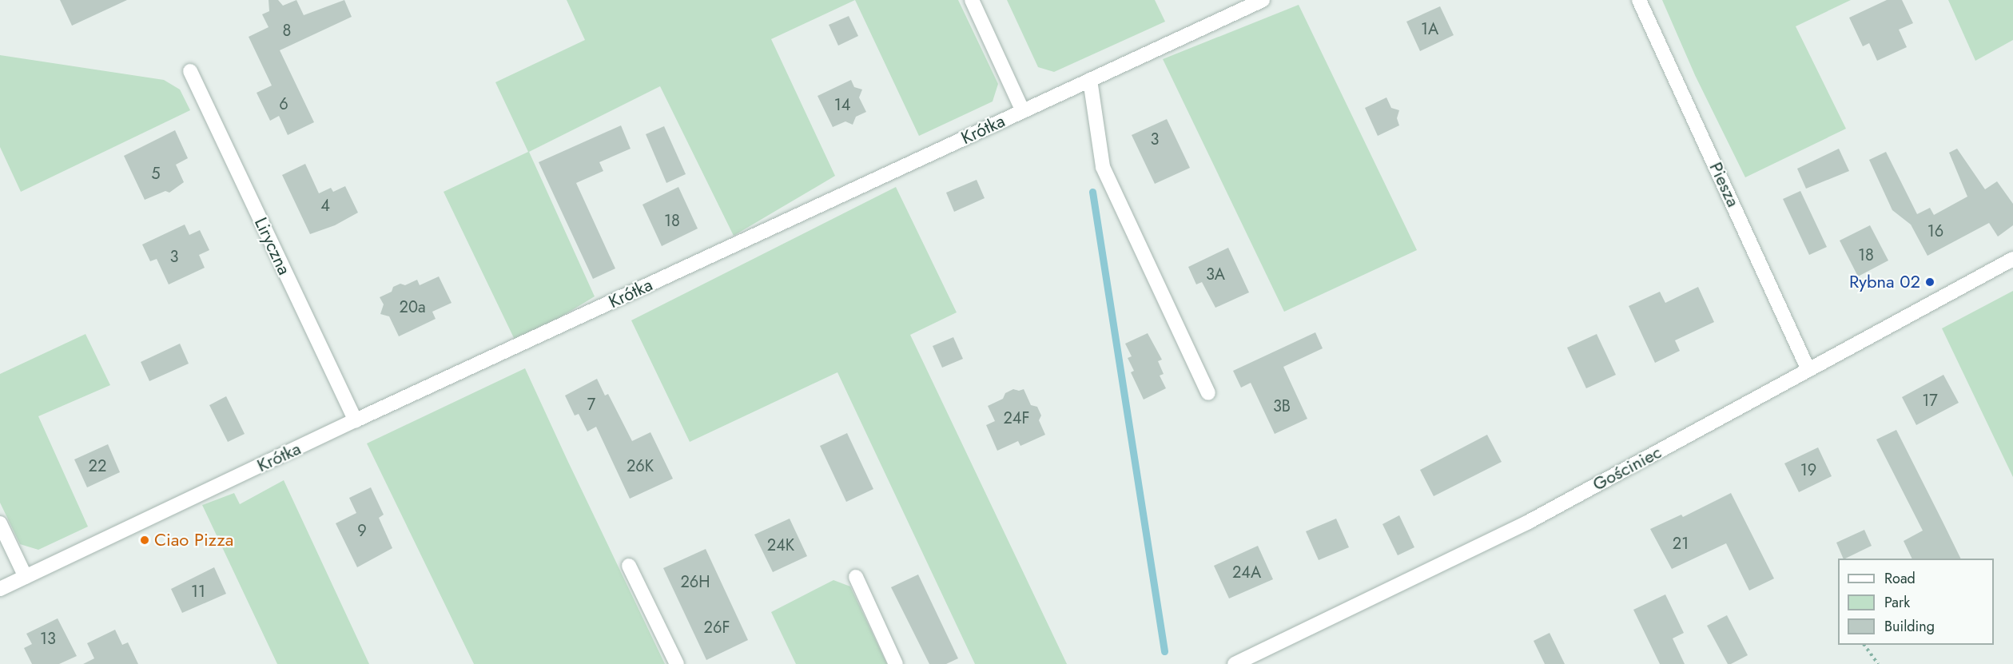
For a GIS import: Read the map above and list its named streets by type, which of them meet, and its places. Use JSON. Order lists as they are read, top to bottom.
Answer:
{
  "streets": {
    "street": [
      "Krótka",
      "Piesza",
      "Liryczna",
      "Gościniec"
    ]
  },
  "crossings": [
    ["Krótka", "Liryczna"],
    ["Piesza", "Gościniec"]
  ],
  "places": ["Rybna 02", "Ciao Pizza"],
  "house_numbers": [
    "1A",
    "8",
    "6",
    "14",
    "3",
    "5",
    "4",
    "18",
    "16",
    "18",
    "3",
    "3A",
    "20a",
    "17",
    "7",
    "3B",
    "24F",
    "22",
    "26K",
    "19",
    "9",
    "21",
    "24K",
    "24A",
    "26H",
    "11",
    "26F",
    "13"
  ],
  "legend": ["Road", "Park", "Building"]
}
